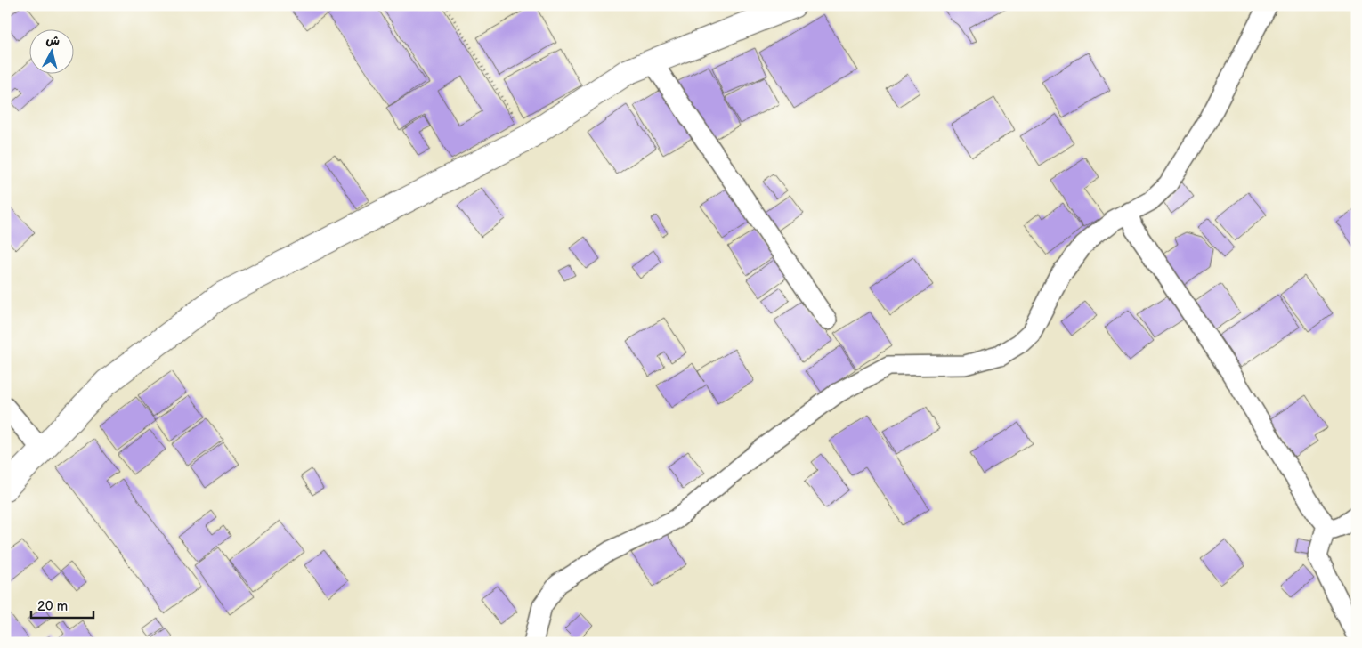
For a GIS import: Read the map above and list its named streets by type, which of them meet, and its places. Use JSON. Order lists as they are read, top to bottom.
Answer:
{
  "scale_bar": "20 m",
  "north": "top"
}
